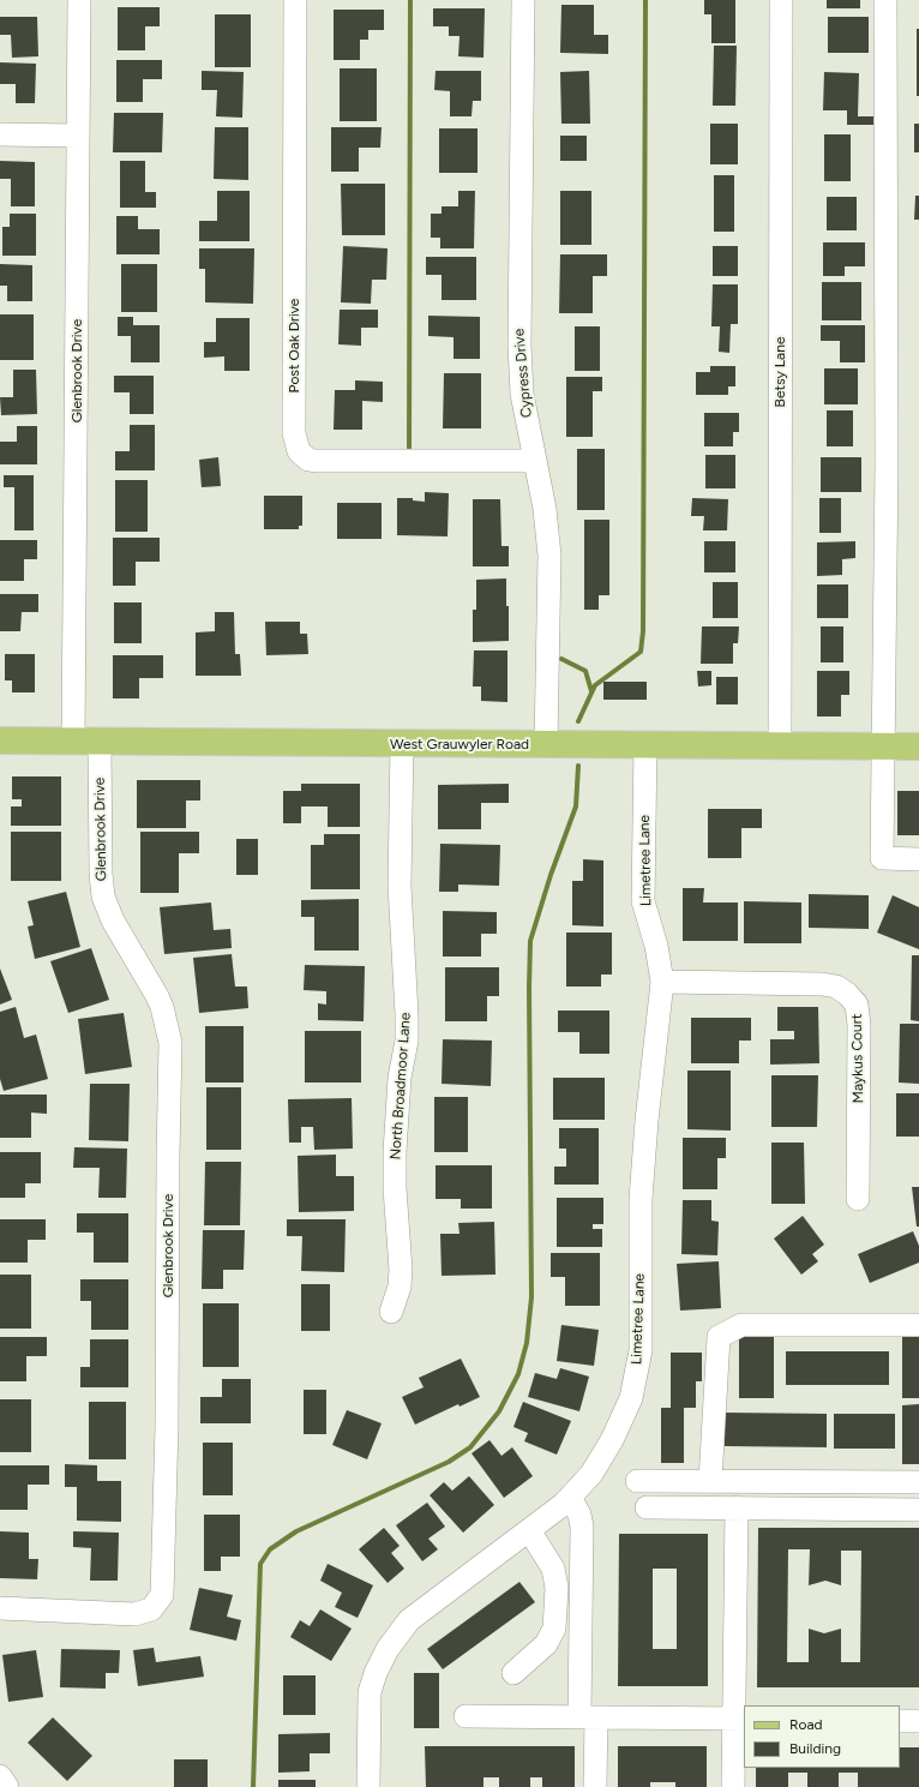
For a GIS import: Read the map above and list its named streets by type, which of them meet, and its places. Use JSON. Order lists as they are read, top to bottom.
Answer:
{
  "streets": {
    "main road": ["West Grauwyler Road"],
    "street": [
      "Post Oak Drive",
      "Glenbrook Drive",
      "Betsy Lane",
      "Cypress Drive",
      "Limetree Lane",
      "Maykus Court",
      "North Broadmoor Lane"
    ]
  },
  "crossings": [
    ["Post Oak Drive", "Cypress Drive"],
    ["Glenbrook Drive", "West Grauwyler Road"],
    ["Betsy Lane", "West Grauwyler Road"],
    ["Cypress Drive", "West Grauwyler Road"],
    ["West Grauwyler Road", "Limetree Lane"],
    ["West Grauwyler Road", "North Broadmoor Lane"],
    ["Limetree Lane", "Maykus Court"]
  ],
  "legend": ["Road", "Building"]
}
